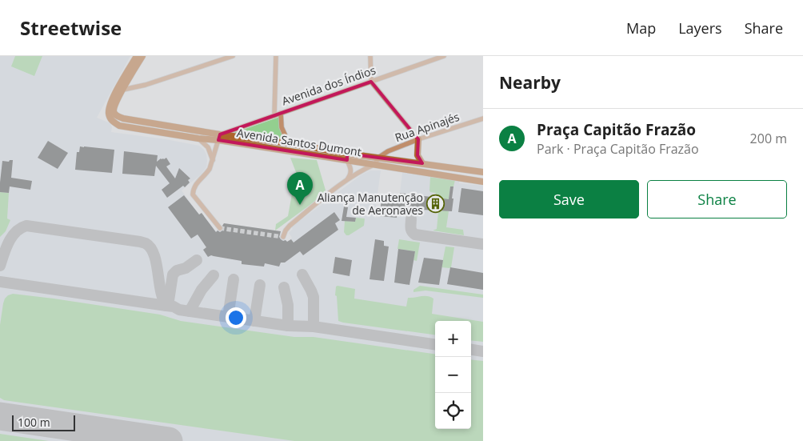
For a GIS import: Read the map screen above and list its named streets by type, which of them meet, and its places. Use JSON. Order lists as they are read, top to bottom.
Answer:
{
  "streets": {
    "main road": ["Avenida Santos Dumont"],
    "street": ["Avenida dos Índios", "Rua Apinajés"]
  },
  "crossings": [
    ["Avenida dos Índios", "Avenida Santos Dumont"],
    ["Rua Apinajés", "Avenida Santos Dumont"]
  ],
  "places": {
    "building": ["Aliança Manutenção de Aeronaves"]
  },
  "scale_bar": "100 m",
  "page": {
    "header": "Streetwise",
    "nav": ["Map", "Layers", "Share"],
    "heading": "Nearby",
    "list": [
      {
        "mark": "A",
        "name": "Praça Capitão Frazão",
        "note": "Park · Praça Capitão Frazão",
        "value": "200 m"
      }
    ],
    "buttons": ["Save", "Share"],
    "pins": "A",
    "map_buttons": ["+", "−"],
    "scale": "100 m"
  }
}
